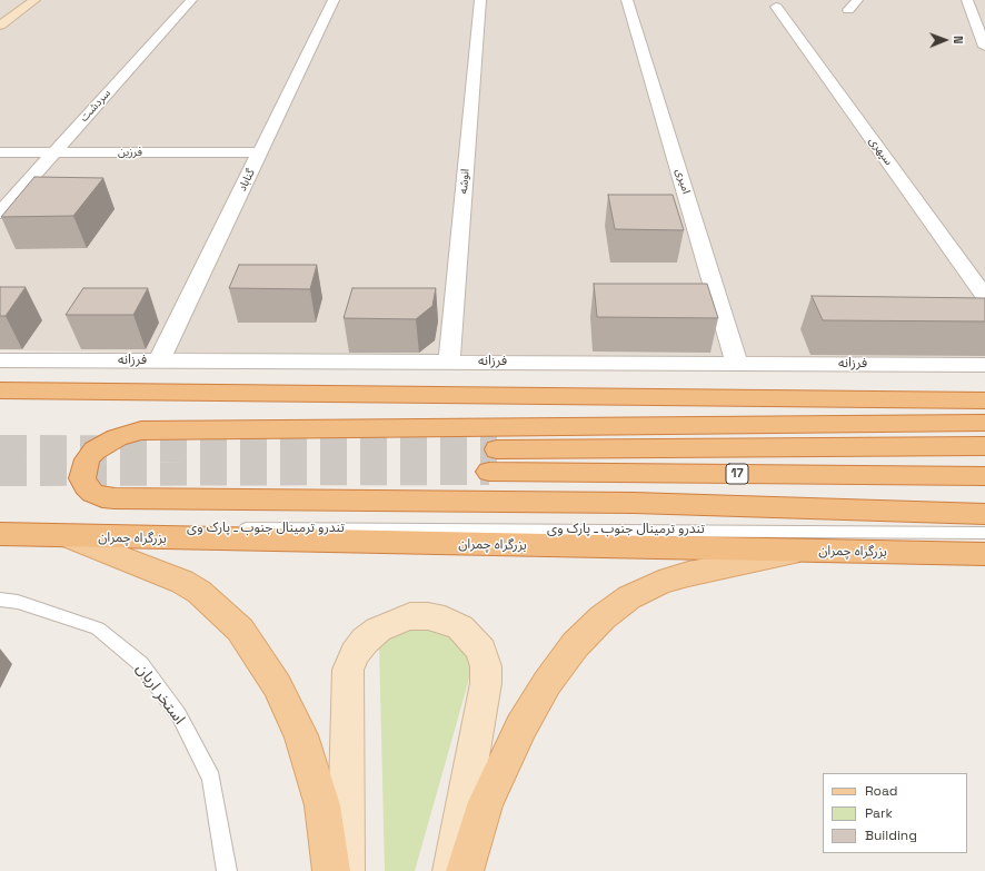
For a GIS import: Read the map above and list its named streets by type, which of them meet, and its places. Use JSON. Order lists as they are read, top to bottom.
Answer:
{
  "streets": {
    "highway": ["17", "بزرگراه چمران"],
    "street": [
      "سردشت",
      "سپهری",
      "فرزین",
      "گناباد",
      "انوشه",
      "امیری",
      "فرزانه"
    ],
    "lane": ["تندرو ترمینال جنوب ـ پارک وی", "استخر اریان"]
  },
  "crossings": [
    ["سردشت", "فرزین"],
    ["فرزین", "گناباد"],
    ["گناباد", "فرزانه"],
    ["انوشه", "فرزانه"],
    ["امیری", "فرزانه"]
  ],
  "legend": ["Road", "Park", "Building"],
  "north": "right"
}
